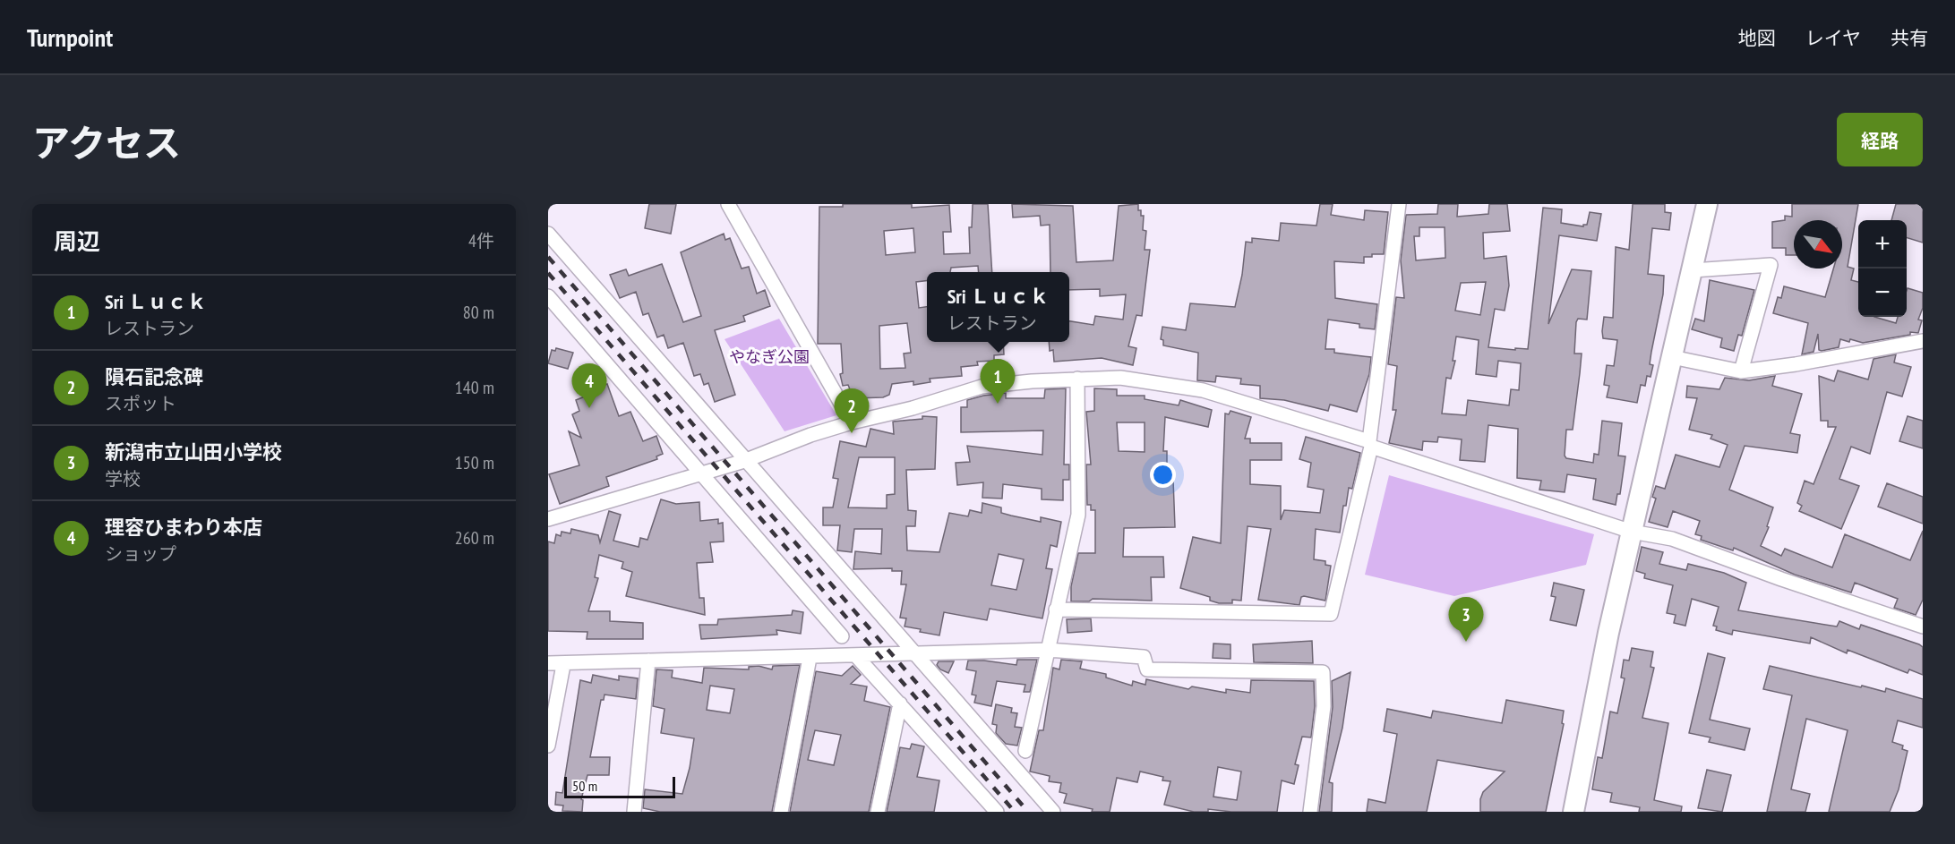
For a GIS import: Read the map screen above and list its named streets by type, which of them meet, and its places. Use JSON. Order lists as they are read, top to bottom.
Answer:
{
  "parks": ["やなぎ公園"],
  "scale_bar": "50 m",
  "north": "bottom right",
  "page": {
    "header": "Turnpoint",
    "nav": ["地図", "レイヤ", "共有"],
    "title": "アクセス",
    "buttons": "経路",
    "heading": ["周辺", "4件"],
    "map_buttons": ["+", "−"],
    "popup": ["Sri Ｌｕｃｋ", "レストラン"],
    "list": [
      {
        "mark": "1",
        "name": "Sri Ｌｕｃｋ",
        "note": "レストラン",
        "value": "80 m"
      },
      {
        "mark": "2",
        "name": "隕石記念碑",
        "note": "スポット",
        "value": "140 m"
      },
      {
        "mark": "3",
        "name": "新潟市立山田小学校",
        "note": "学校",
        "value": "150 m"
      },
      {
        "mark": "4",
        "name": "理容ひまわり本店",
        "note": "ショップ",
        "value": "260 m"
      }
    ],
    "pins": [
      "1",
      "4",
      "2",
      "3"
    ],
    "scale": "50 m"
  }
}
